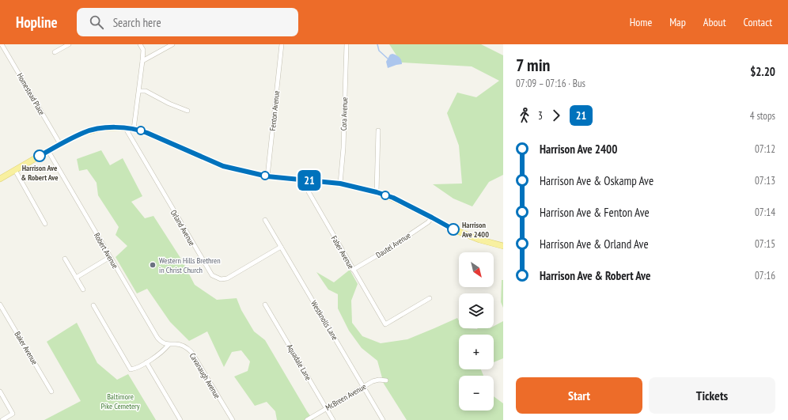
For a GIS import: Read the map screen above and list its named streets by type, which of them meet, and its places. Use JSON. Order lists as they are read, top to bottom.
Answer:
{
  "streets": {
    "street": [
      "Homestead Place",
      "Fenton Avenue",
      "Cora Avenue",
      "Orland Avenue",
      "Dautel Avenue",
      "Robert Avenue",
      "Faber Avenue",
      "Westknolls Lane",
      "Baker Avenue",
      "Aquadale Lane",
      "Cavanaugh Avenue",
      "McBreen Avenue"
    ]
  },
  "crossings": [
    ["Orland Avenue", "Westknolls Lane"],
    ["Dautel Avenue", "Faber Avenue"],
    ["Robert Avenue", "Cavanaugh Avenue"],
    ["Westknolls Lane", "McBreen Avenue"],
    ["Aquadale Lane", "McBreen Avenue"]
  ],
  "parks": ["Baltimore Pike Cemetery"],
  "places": ["Harrison Ave & Robert Ave", "Harrison Ave 2400", "Western Hills Brethren in Christ Church"],
  "lines": ["bus line 21"],
  "north": "bottom right",
  "page": {
    "header": "Hopline",
    "search": "Search here",
    "nav": [
      "Home",
      "Map",
      "About",
      "Contact"
    ],
    "on_map": "21",
    "heading": ["7 min", "07:09 – 07:16 · Bus", "$2.20"],
    "legs": ["3", "21", "4 stops"],
    "list": [
      {
        "name": "Harrison Ave 2400",
        "value": "07:12"
      },
      {
        "name": "Harrison Ave & Oskamp Ave",
        "value": "07:13"
      },
      {
        "name": "Harrison Ave & Fenton Ave",
        "value": "07:14"
      },
      {
        "name": "Harrison Ave & Orland Ave",
        "value": "07:15"
      },
      {
        "name": "Harrison Ave & Robert Ave",
        "value": "07:16"
      }
    ],
    "map_buttons": ["+", "−"],
    "buttons": ["Start", "Tickets"]
  }
}
